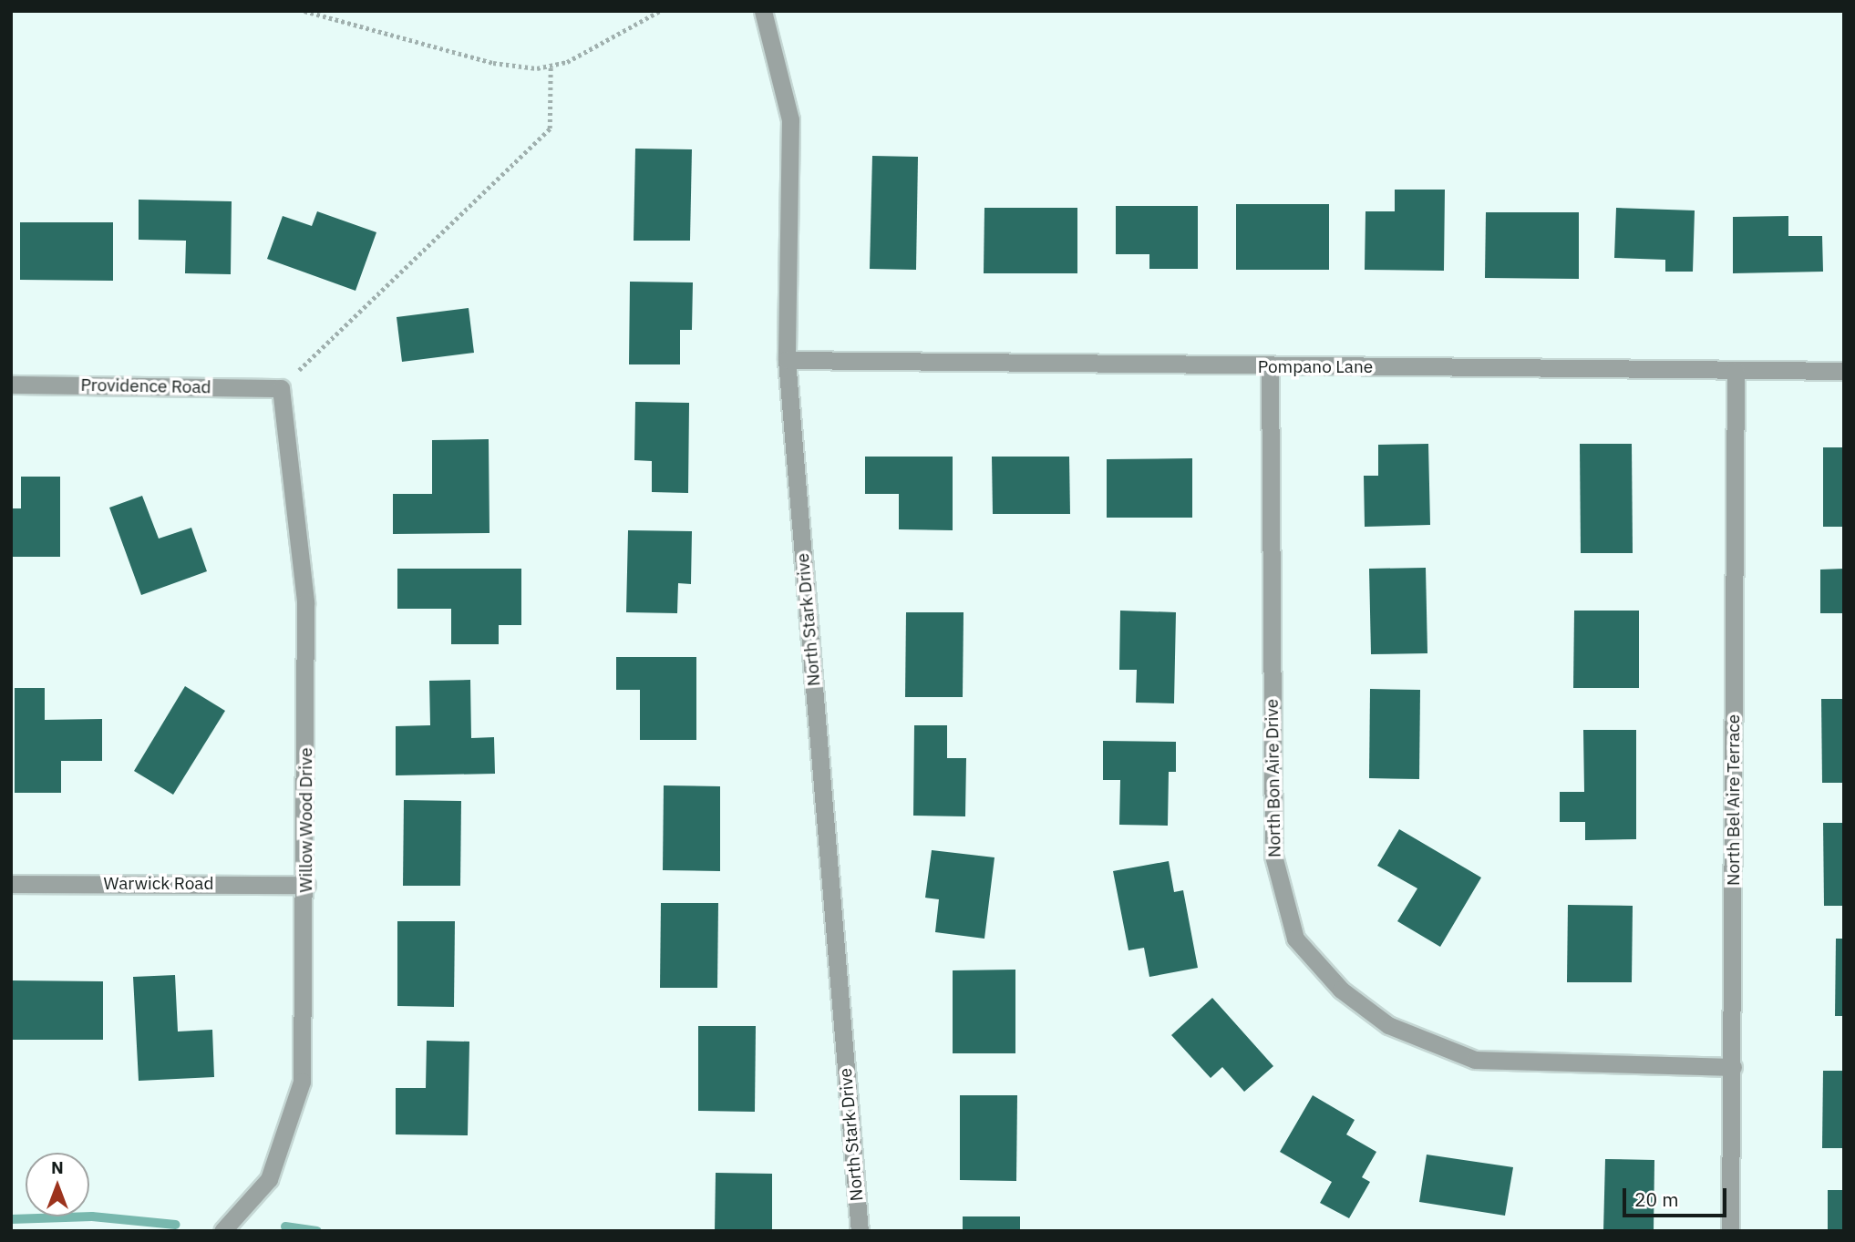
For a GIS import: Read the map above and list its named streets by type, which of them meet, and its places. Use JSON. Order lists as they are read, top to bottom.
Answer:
{
  "streets": {
    "street": [
      "Pompano Lane",
      "Providence Road",
      "North Stark Drive",
      "North Bon Aire Drive",
      "North Bel Aire Terrace",
      "Willow Wood Drive",
      "Warwick Road"
    ]
  },
  "crossings": [
    ["Pompano Lane", "North Stark Drive"],
    ["Pompano Lane", "North Bon Aire Drive"],
    ["Pompano Lane", "North Bel Aire Terrace"],
    ["Providence Road", "Willow Wood Drive"],
    ["North Bon Aire Drive", "North Bel Aire Terrace"],
    ["Willow Wood Drive", "Warwick Road"]
  ],
  "scale_bar": "20 m",
  "north": "top"
}
